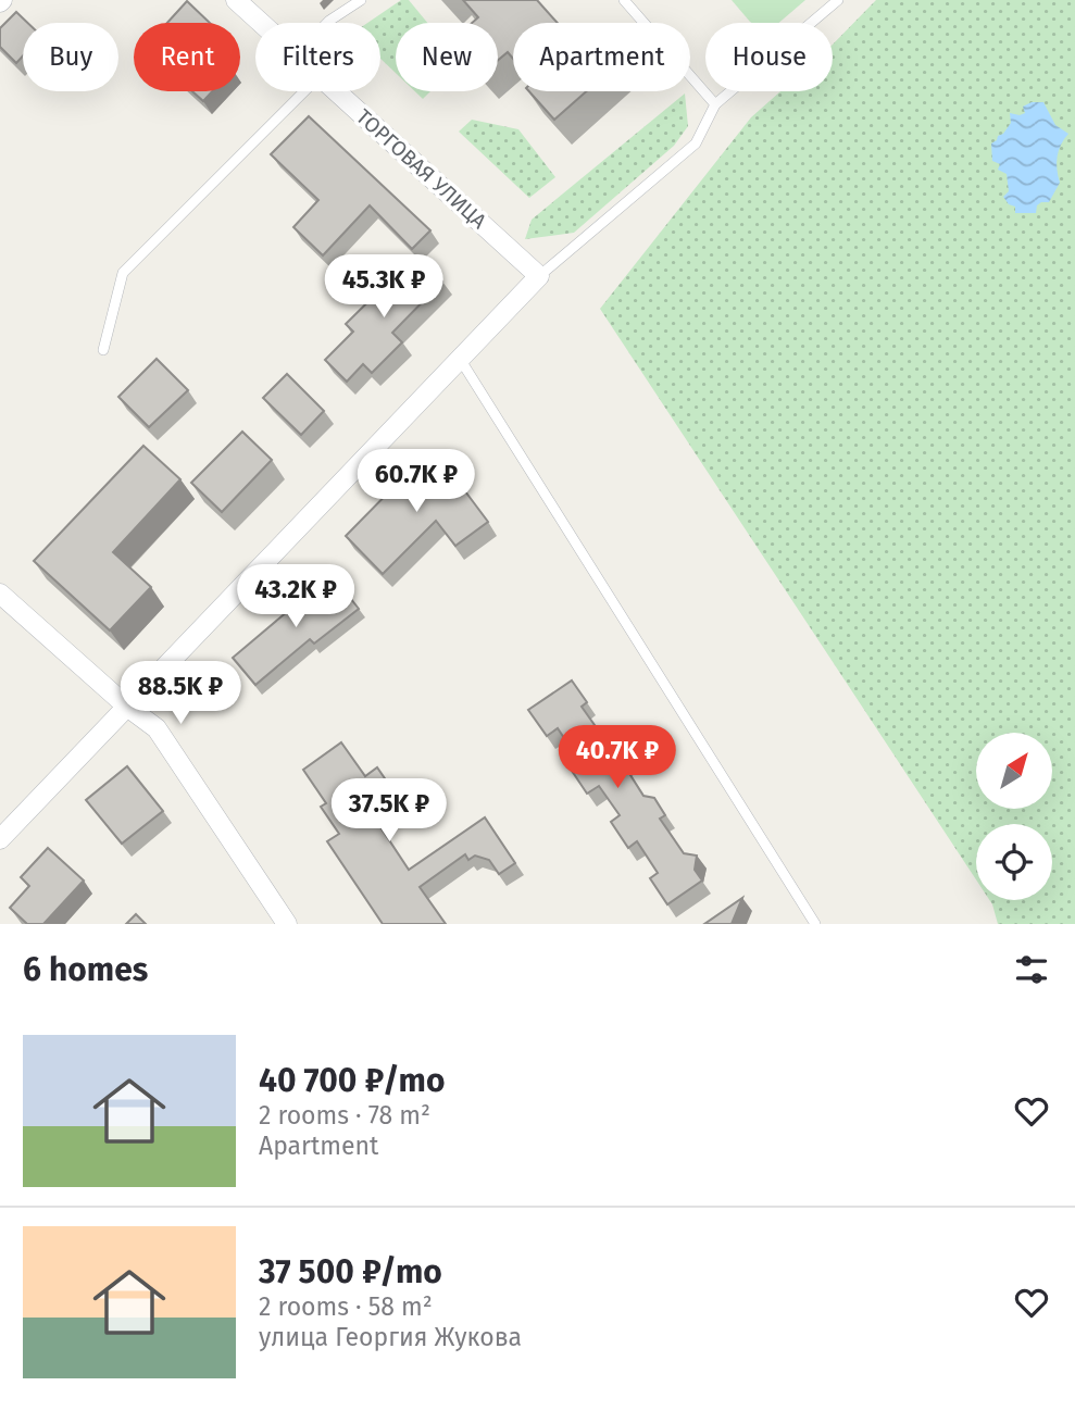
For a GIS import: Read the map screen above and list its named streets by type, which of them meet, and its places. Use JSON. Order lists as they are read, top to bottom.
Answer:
{
  "streets": {
    "street": ["ТОРГОВАЯ УЛИЦА"]
  },
  "north": "top right",
  "page": {
    "chip": [
      "Buy",
      "Rent",
      "Filters",
      "New",
      "Apartment",
      "House"
    ],
    "price": [
      "45.3K ₽",
      "60.7K ₽",
      "43.2K ₽",
      "88.5K ₽",
      "40.7K ₽",
      "37.5K ₽"
    ],
    "heading": "6 homes",
    "list": [
      {
        "name": "40 700 ₽/mo",
        "note": "2 rooms · 78 m² · Apartment"
      },
      {
        "name": "37 500 ₽/mo",
        "note": "2 rooms · 58 m² · улица Георгия Жукова"
      }
    ]
  }
}
